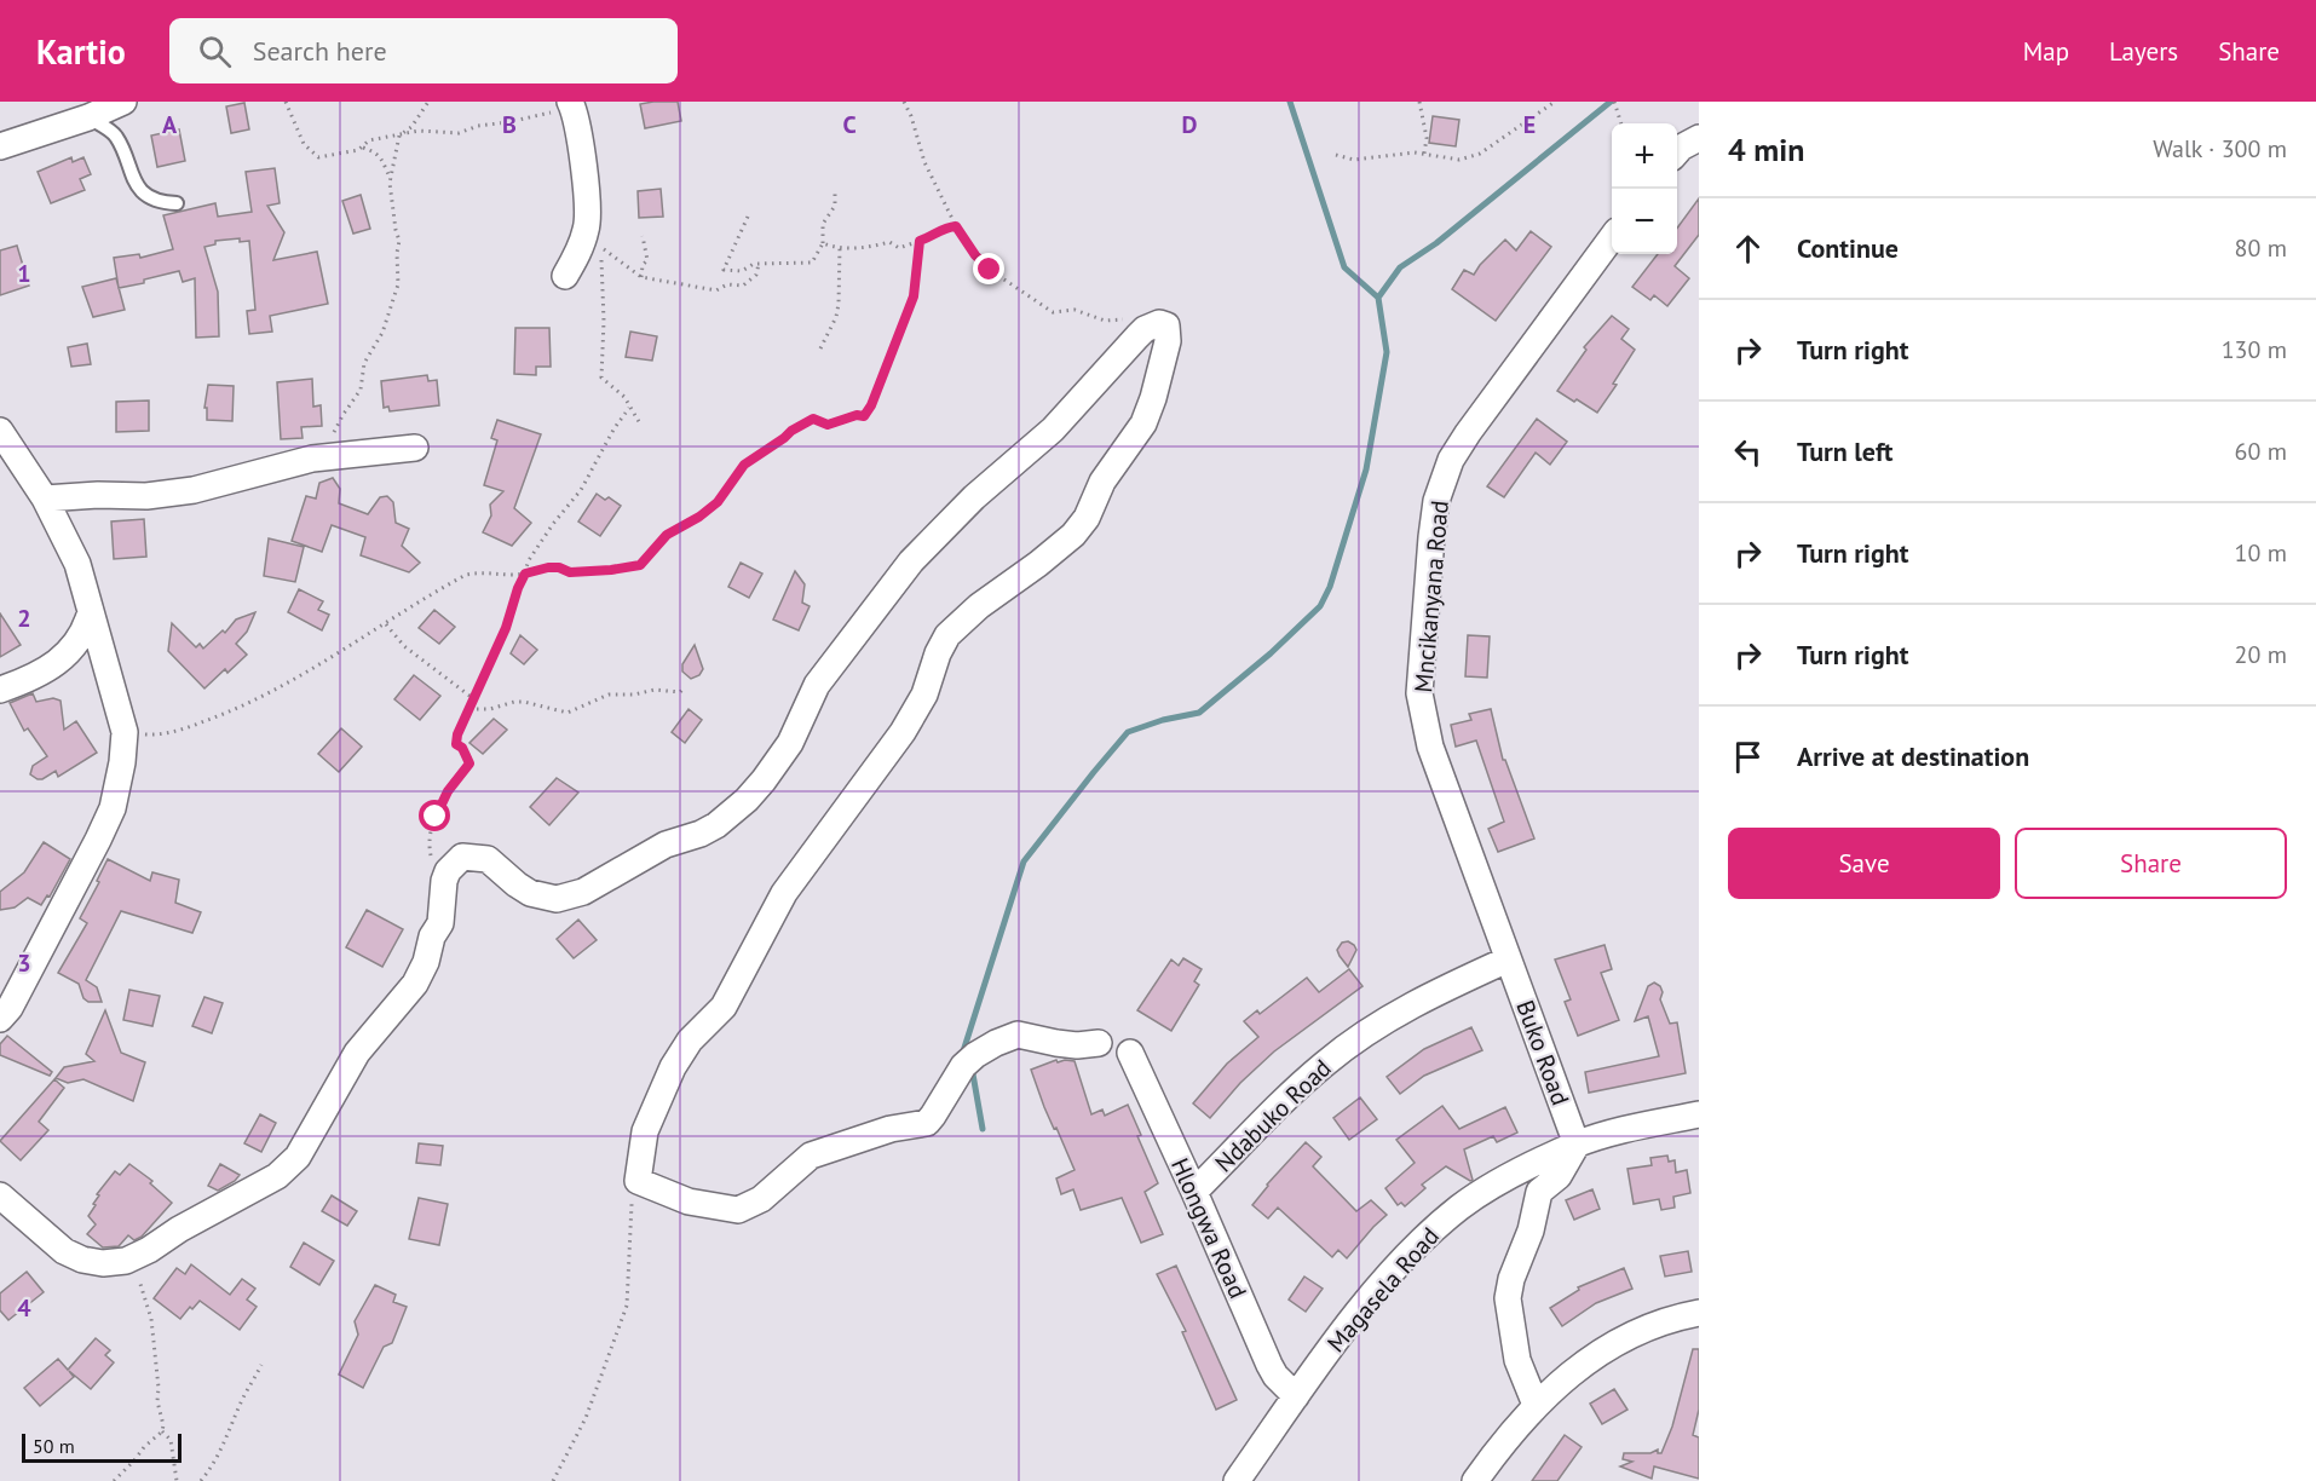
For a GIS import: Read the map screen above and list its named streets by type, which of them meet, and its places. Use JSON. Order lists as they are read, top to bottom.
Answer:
{
  "streets": {
    "street": [
      "Mncikanyana Road",
      "Buko Road",
      "Ndabuko Road",
      "Hlongwa Road",
      "Magasela Road"
    ]
  },
  "crossings": [
    ["Mncikanyana Road", "Buko Road"],
    ["Mncikanyana Road", "Ndabuko Road"],
    ["Buko Road", "Ndabuko Road"],
    ["Buko Road", "Magasela Road"],
    ["Ndabuko Road", "Hlongwa Road"],
    ["Hlongwa Road", "Magasela Road"]
  ],
  "scale_bar": "50 m",
  "page": {
    "header": "Kartio",
    "search": "Search here",
    "nav": ["Map", "Layers", "Share"],
    "heading": ["4 min", "Walk · 300 m"],
    "map_buttons": ["+", "−"],
    "list": [
      ["Continue", "80 m"],
      ["Turn right", "130 m"],
      ["Turn left", "60 m"],
      ["Turn right", "10 m"],
      ["Turn right", "20 m"],
      "Arrive at destination"
    ],
    "buttons": ["Save", "Share"],
    "scale": "50 m"
  },
  "grid": {
    "columns": [
      "A",
      "B",
      "C",
      "D",
      "E"
    ],
    "rows": [
      "1",
      "2",
      "3",
      "4"
    ]
  }
}
